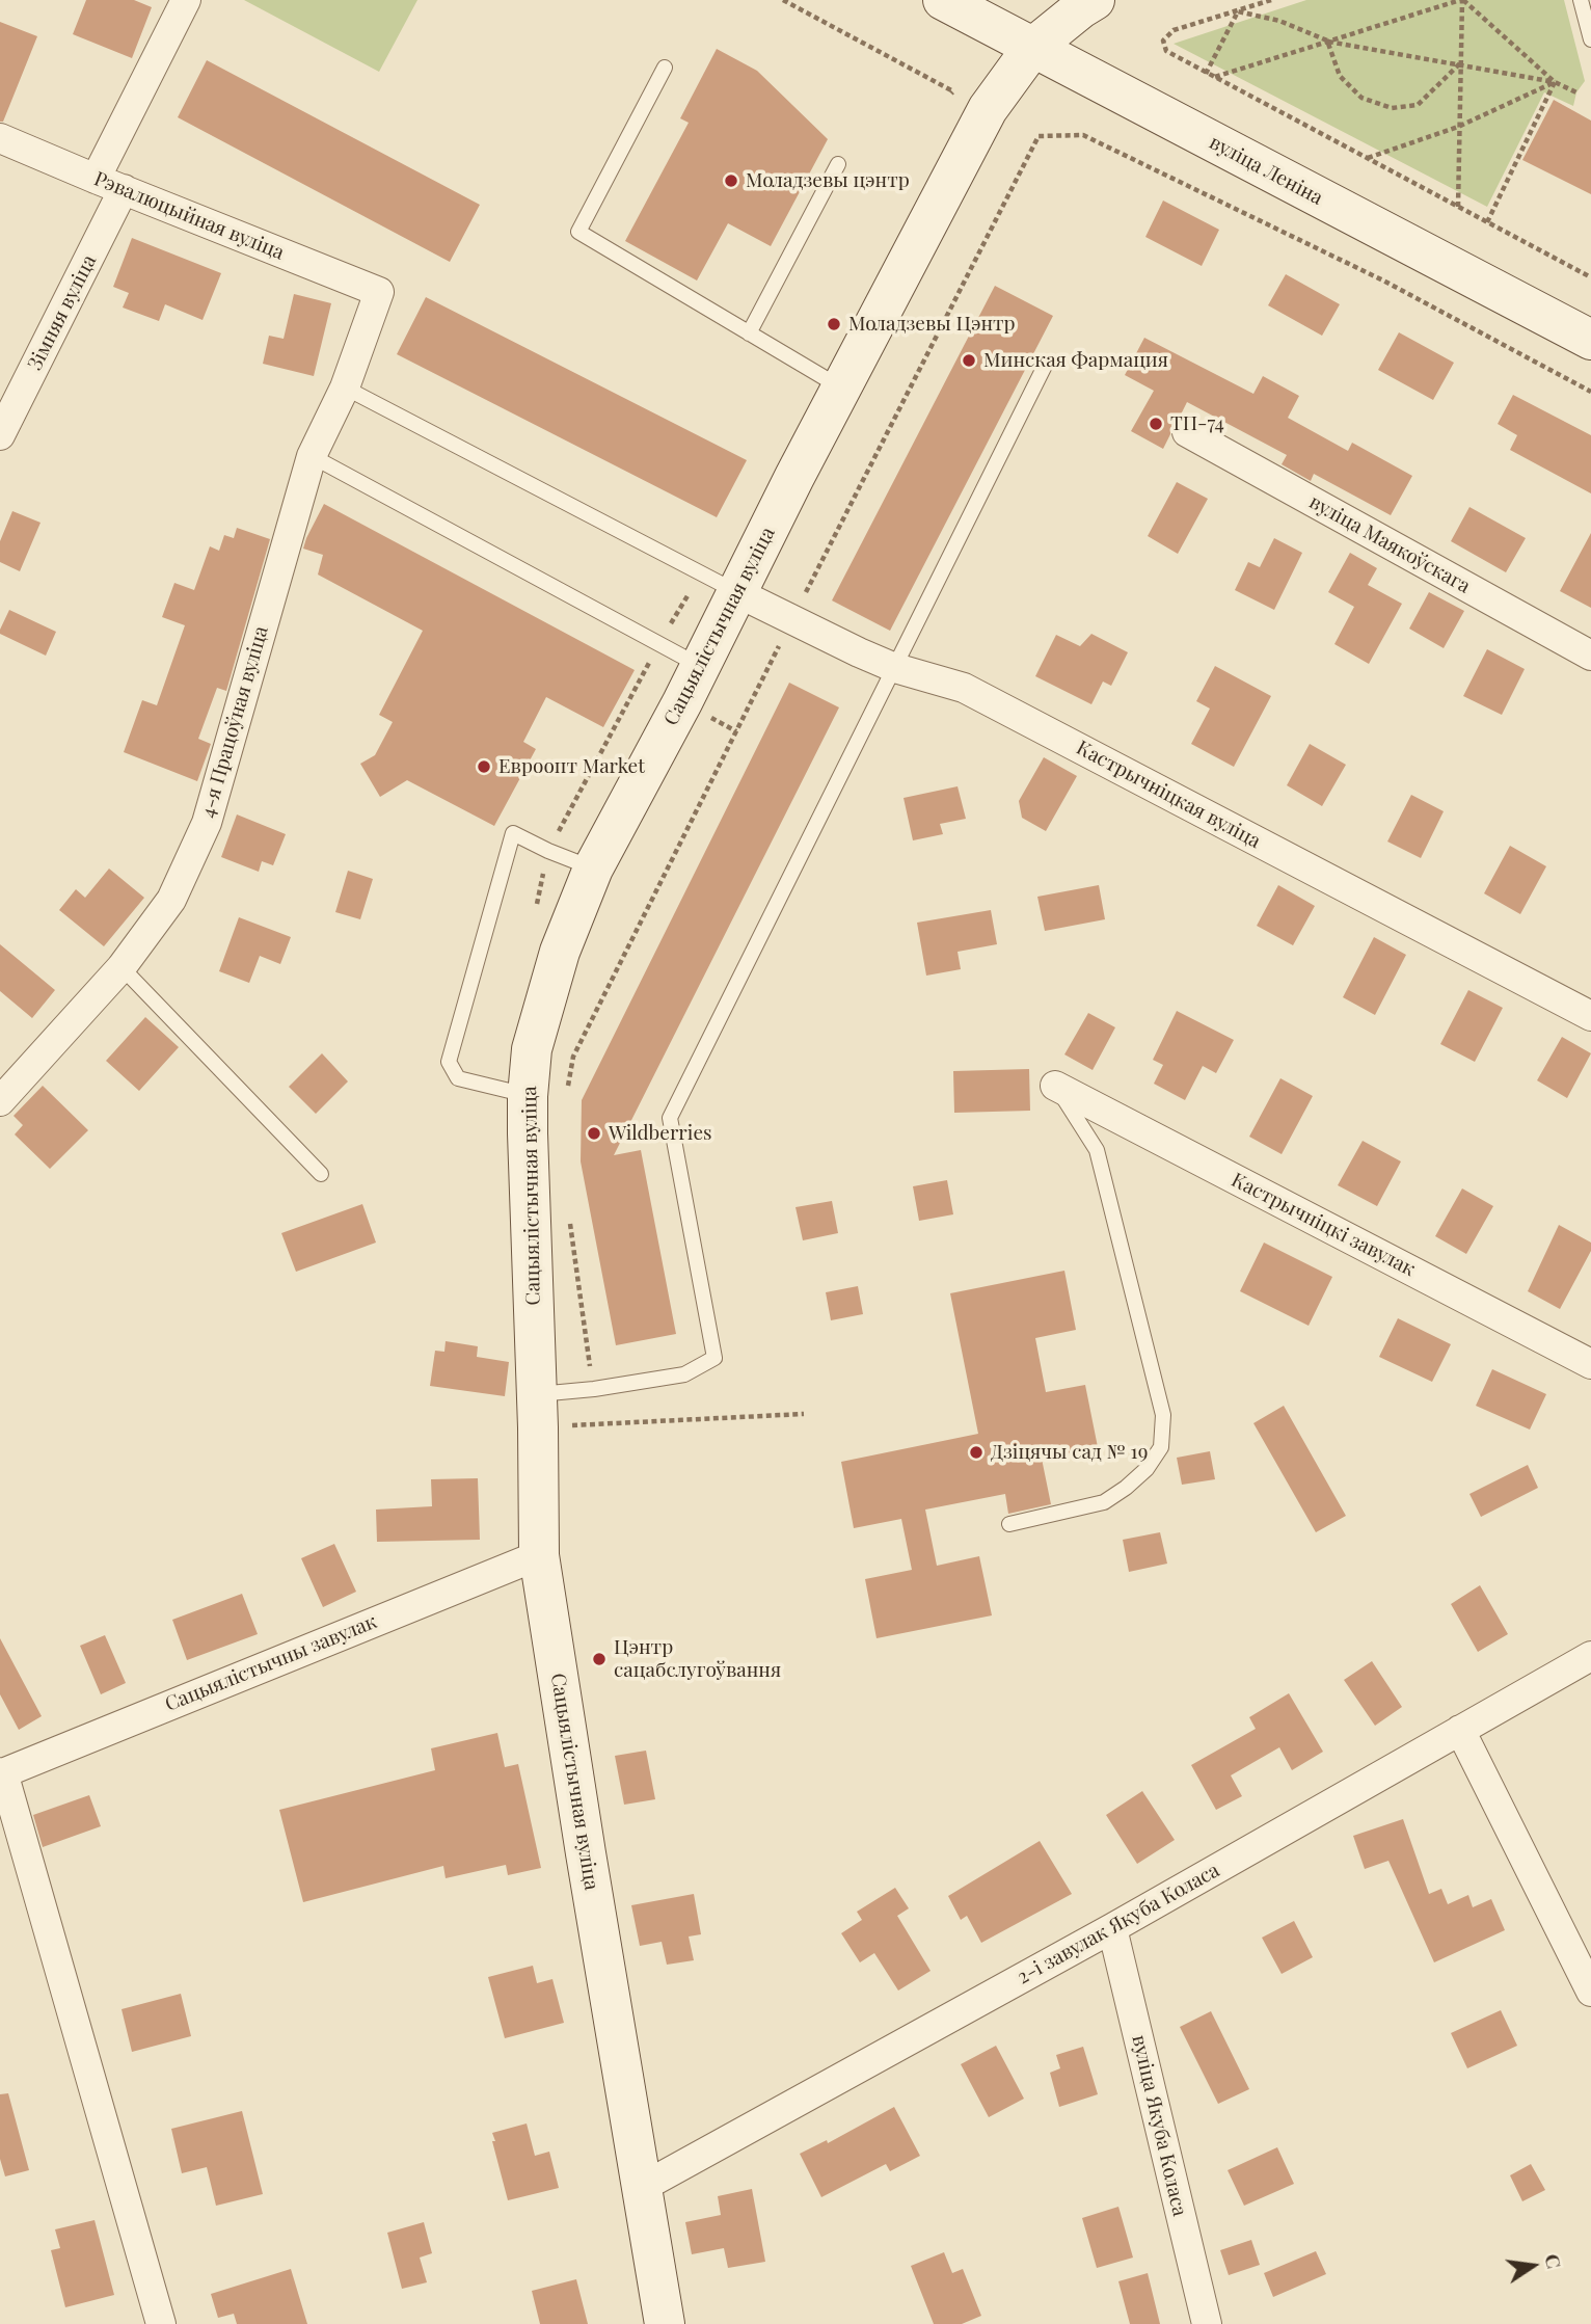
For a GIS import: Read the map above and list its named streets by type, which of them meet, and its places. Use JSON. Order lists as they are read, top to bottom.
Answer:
{
  "streets": {
    "main road": ["вуліца Леніна", "Сацыялістычная вуліца"],
    "street": [
      "Рэвалюцыйная вуліца",
      "Зімняя вуліца",
      "вуліца Маякоўскага",
      "4-я Працоўная вуліца",
      "Кастрычніцкая вуліца",
      "Кастрычніцкі завулак",
      "Сацыялістычны завулак",
      "2-і завулак Якуба Коласа",
      "вуліца Якуба Коласа"
    ]
  },
  "crossings": [
    ["вуліца Леніна", "Сацыялістычная вуліца"],
    ["Рэвалюцыйная вуліца", "Зімняя вуліца"],
    ["Рэвалюцыйная вуліца", "4-я Працоўная вуліца"],
    ["Сацыялістычная вуліца", "Кастрычніцкая вуліца"],
    ["Сацыялістычная вуліца", "Сацыялістычны завулак"],
    ["Сацыялістычная вуліца", "2-і завулак Якуба Коласа"],
    ["2-і завулак Якуба Коласа", "вуліца Якуба Коласа"]
  ],
  "places": [
    "Моладзевы цэнтр",
    "Моладзевы Цэнтр",
    "Минская Фармация",
    "ТП-74",
    "Евроопт Market",
    "Wildberries",
    "Дзіцячы сад № 19",
    "Цэнтр сацабслугоўвання"
  ],
  "north": "right"
}
